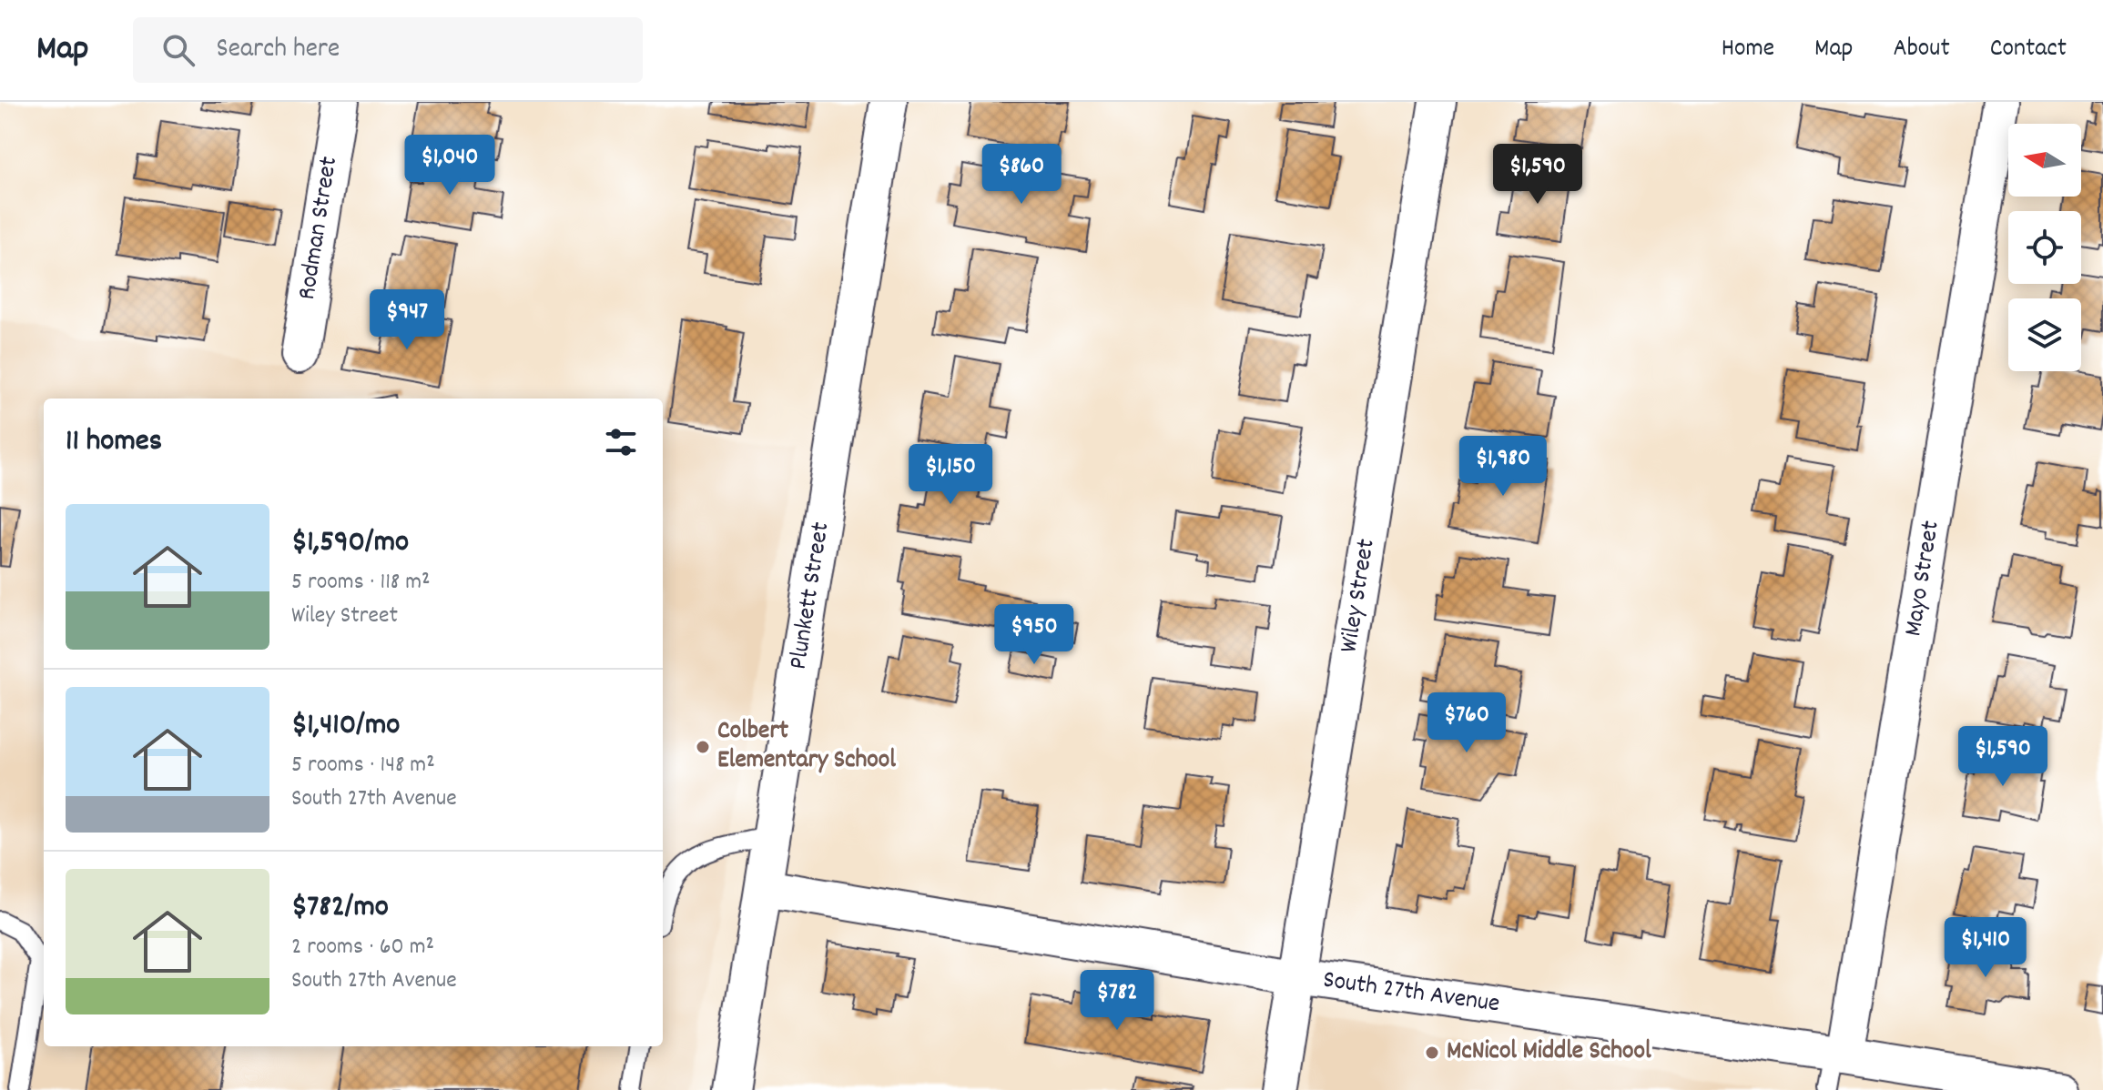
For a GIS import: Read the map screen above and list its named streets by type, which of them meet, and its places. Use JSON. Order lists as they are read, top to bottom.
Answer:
{
  "streets": {
    "street": [
      "Rodman Street",
      "Mayo Street",
      "Plunkett Street",
      "Wiley Street",
      "South 27th Avenue"
    ]
  },
  "crossings": [
    ["Mayo Street", "South 27th Avenue"],
    ["Plunkett Street", "South 27th Avenue"],
    ["Wiley Street", "South 27th Avenue"]
  ],
  "places": ["Colbert Elementary School", "McNicol Middle School"],
  "north": "left",
  "page": {
    "header": "Map",
    "search": "Search here",
    "nav": [
      "Home",
      "Map",
      "About",
      "Contact"
    ],
    "price": [
      "$1,040",
      "$860",
      "$1,590",
      "$947",
      "$1,980",
      "$1,150",
      "$950",
      "$760",
      "$1,590",
      "$1,410",
      "$782"
    ],
    "heading": "11 homes",
    "list": [
      {
        "name": "$1,590/mo",
        "note": "5 rooms · 118 m² · Wiley Street"
      },
      {
        "name": "$1,410/mo",
        "note": "5 rooms · 148 m² · South 27th Avenue"
      },
      {
        "name": "$782/mo",
        "note": "2 rooms · 60 m² · South 27th Avenue"
      }
    ]
  }
}
